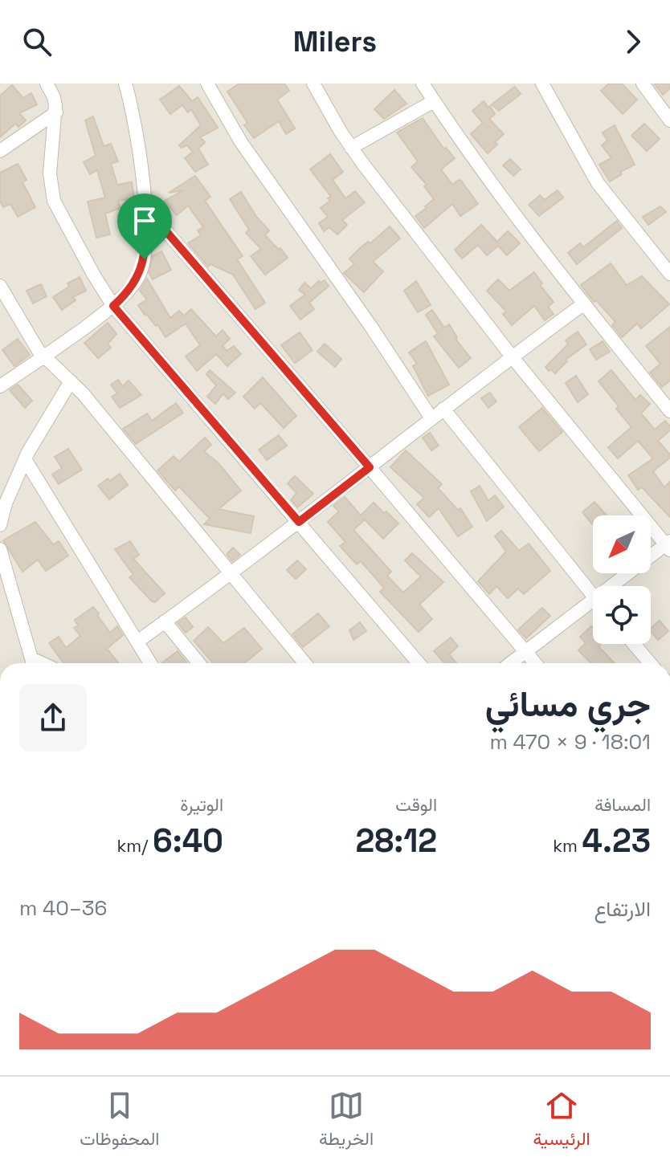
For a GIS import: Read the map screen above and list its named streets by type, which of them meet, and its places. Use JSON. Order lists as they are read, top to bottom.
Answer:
{
  "north": "bottom left",
  "page": {
    "header": "Milers",
    "heading": ["جري مسائي", "18:01 · 9 × 470 m"],
    "stats": [
      ["المسافة", "4.23 km"],
      ["الوقت", "28:12"],
      ["الوتيرة", "6:40 /km"]
    ],
    "chart": ["الارتفاع", "36–40 m"],
    "tabs": ["الرئيسية", "الخريطة", "المحفوظات"]
  }
}
